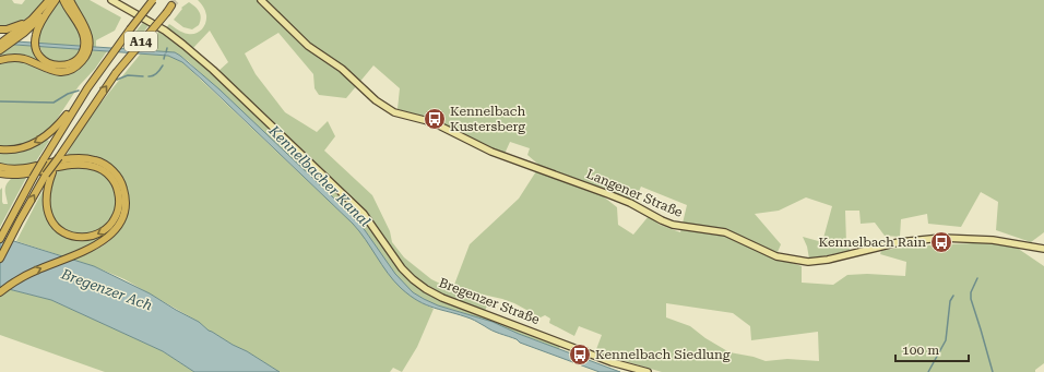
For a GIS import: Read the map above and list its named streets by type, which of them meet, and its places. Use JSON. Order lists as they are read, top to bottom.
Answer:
{
  "streets": {
    "highway": ["A14"],
    "main road": ["Langener Straße", "Bregenzer Straße"]
  },
  "water": ["Kennelbacher Kanal", "Bregenzer Ach"],
  "places": {
    "bus stop": ["Kennelbach Kustersberg", "Kennelbach Rain", "Kennelbach Siedlung"]
  },
  "scale_bar": "100 m"
}
